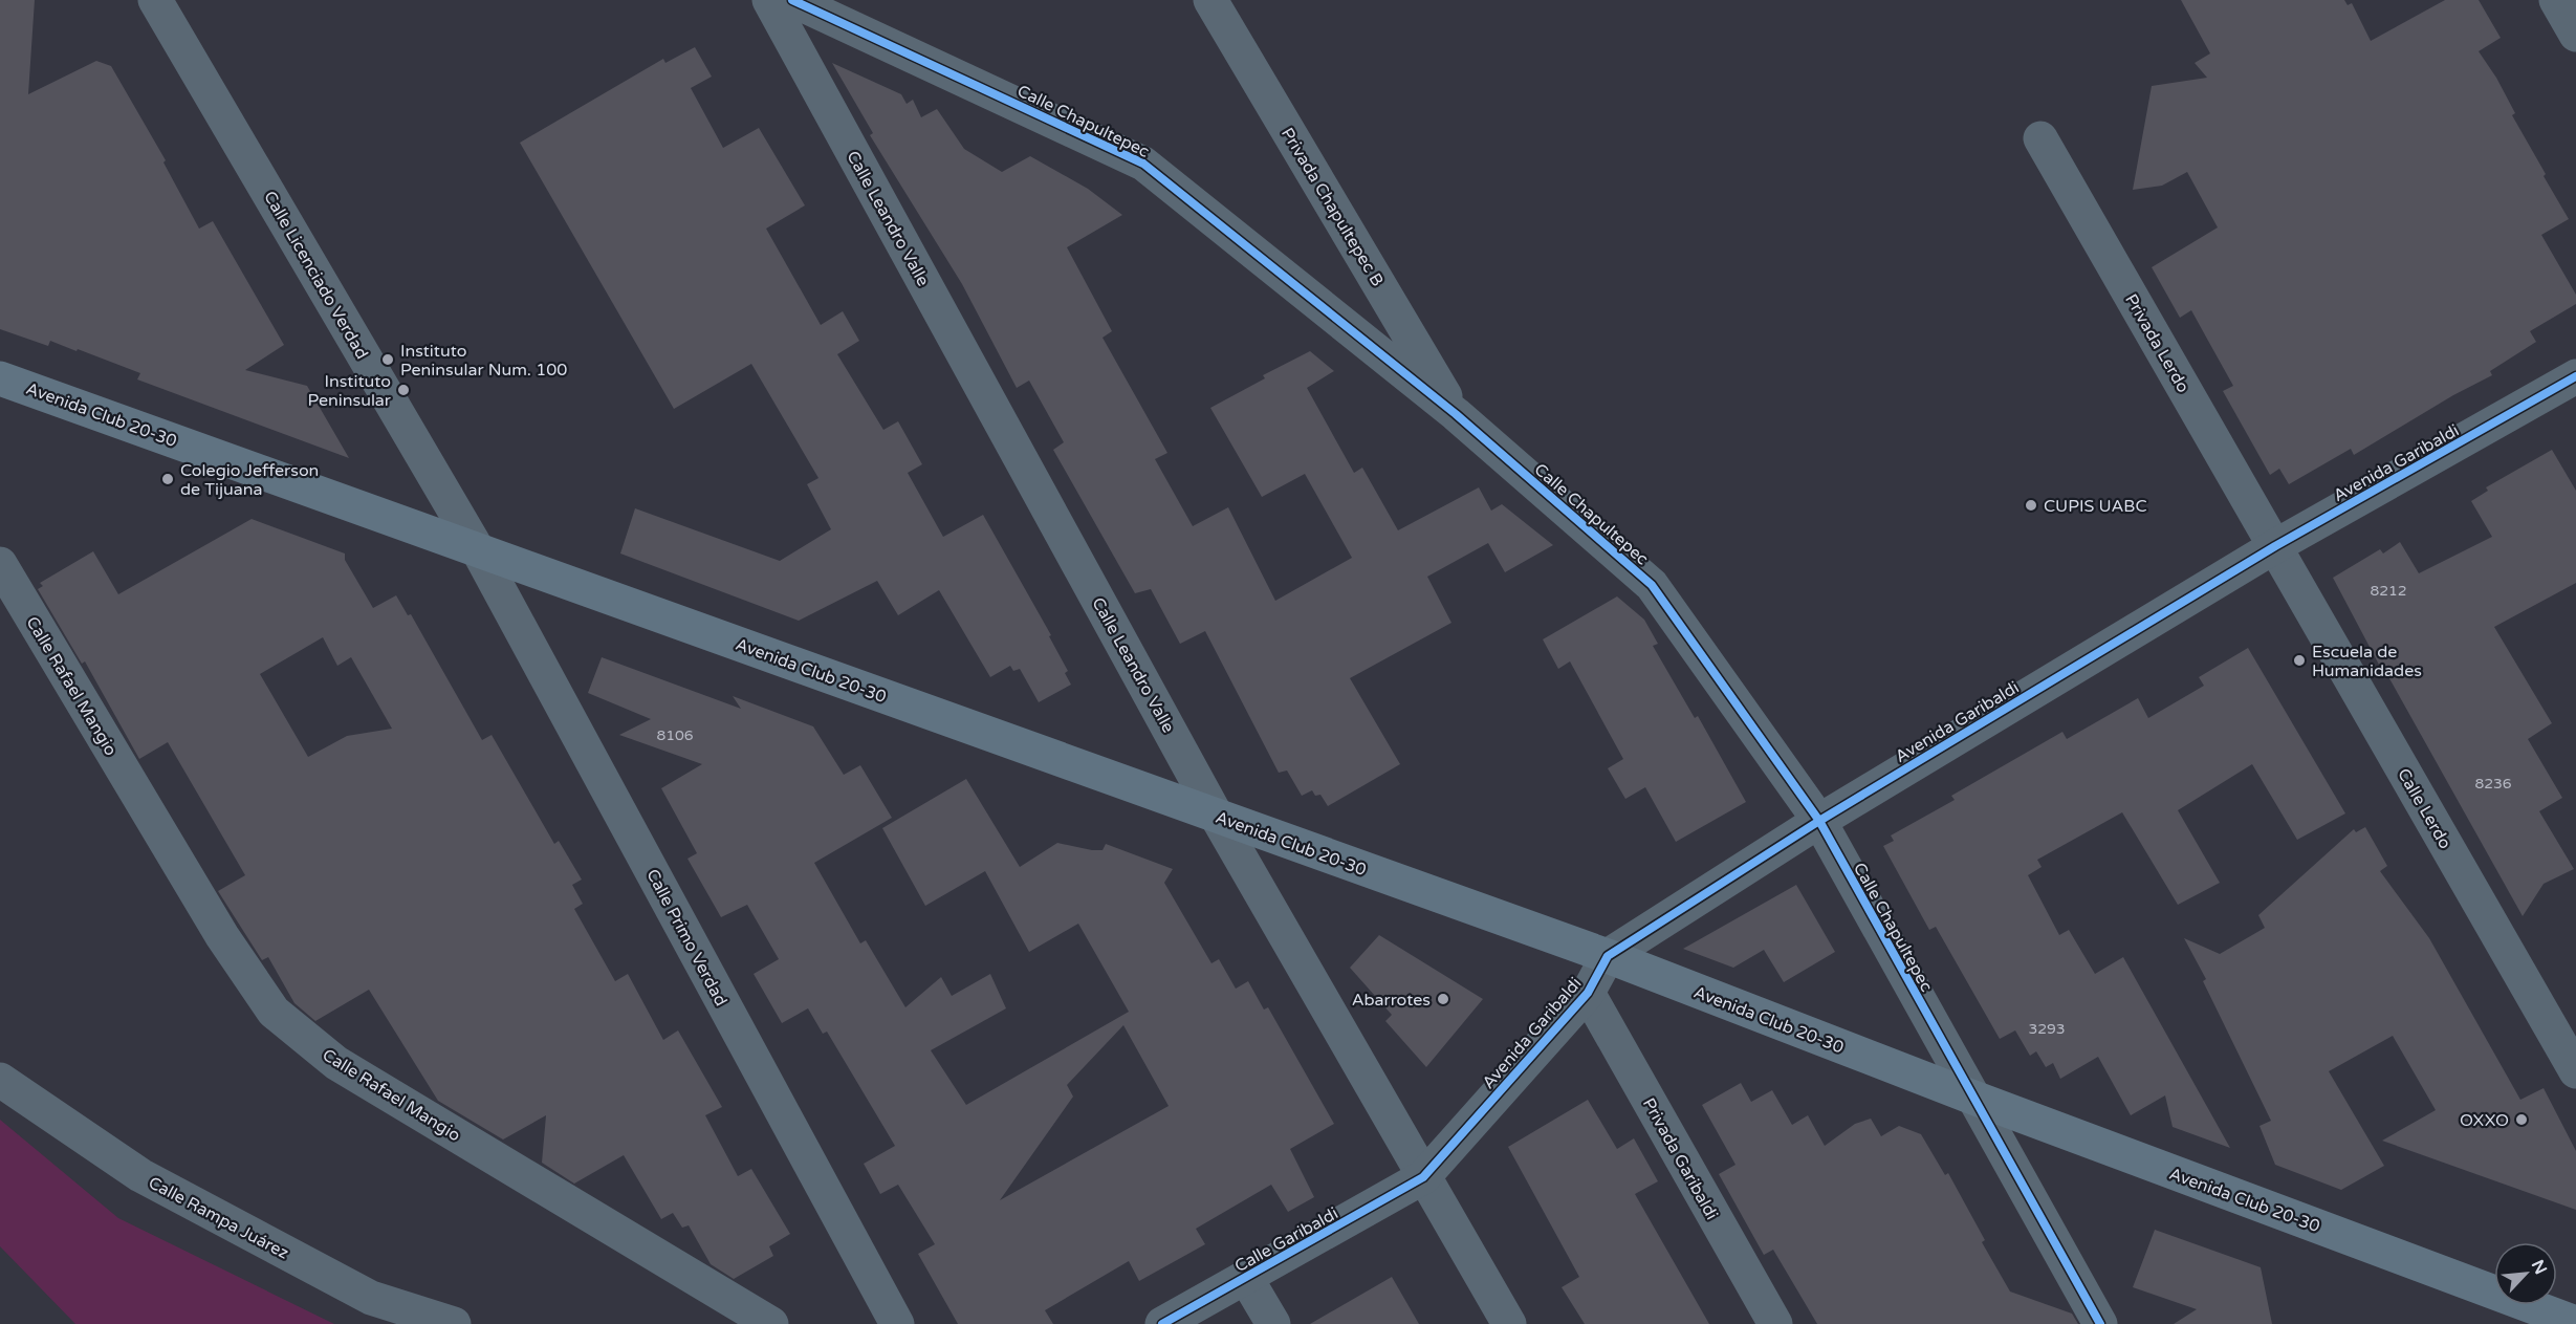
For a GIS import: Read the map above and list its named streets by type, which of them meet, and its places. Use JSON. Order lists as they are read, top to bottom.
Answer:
{
  "streets": {
    "main road": ["Avenida Club 20-30"],
    "street": [
      "Calle Chapultepec",
      "Privada Chapultepec B",
      "Calle Leandro Valle",
      "Calle Licenciado Verdad",
      "Privada Lerdo",
      "Avenida Garibaldi",
      "Calle Rafael Mangio",
      "Calle Lerdo",
      "Calle Primo Verdad",
      "Privada Garibaldi",
      "Calle Rampa Juárez",
      "Calle Garibaldi"
    ]
  },
  "crossings": [
    ["Calle Chapultepec", "Privada Chapultepec B"],
    ["Calle Chapultepec", "Avenida Club 20-30"],
    ["Calle Chapultepec", "Avenida Garibaldi"],
    ["Calle Leandro Valle", "Avenida Club 20-30"],
    ["Calle Leandro Valle", "Avenida Garibaldi"],
    ["Calle Leandro Valle", "Calle Garibaldi"],
    ["Calle Licenciado Verdad", "Avenida Club 20-30"],
    ["Calle Licenciado Verdad", "Calle Primo Verdad"],
    ["Privada Lerdo", "Avenida Garibaldi"],
    ["Privada Lerdo", "Calle Lerdo"],
    ["Avenida Club 20-30", "Avenida Garibaldi"],
    ["Avenida Club 20-30", "Calle Primo Verdad"],
    ["Avenida Garibaldi", "Calle Lerdo"],
    ["Avenida Garibaldi", "Privada Garibaldi"],
    ["Avenida Garibaldi", "Calle Garibaldi"]
  ],
  "places": [
    "Instituto Peninsular Num. 100",
    "Instituto Peninsular",
    "Colegio Jefferson de Tijuana",
    "CUPIS UABC",
    "Escuela de Humanidades",
    "Abarrotes",
    "OXXO"
  ],
  "house_numbers": [
    "8212",
    "8106",
    "8236",
    "3293"
  ],
  "north": "top right"
}
